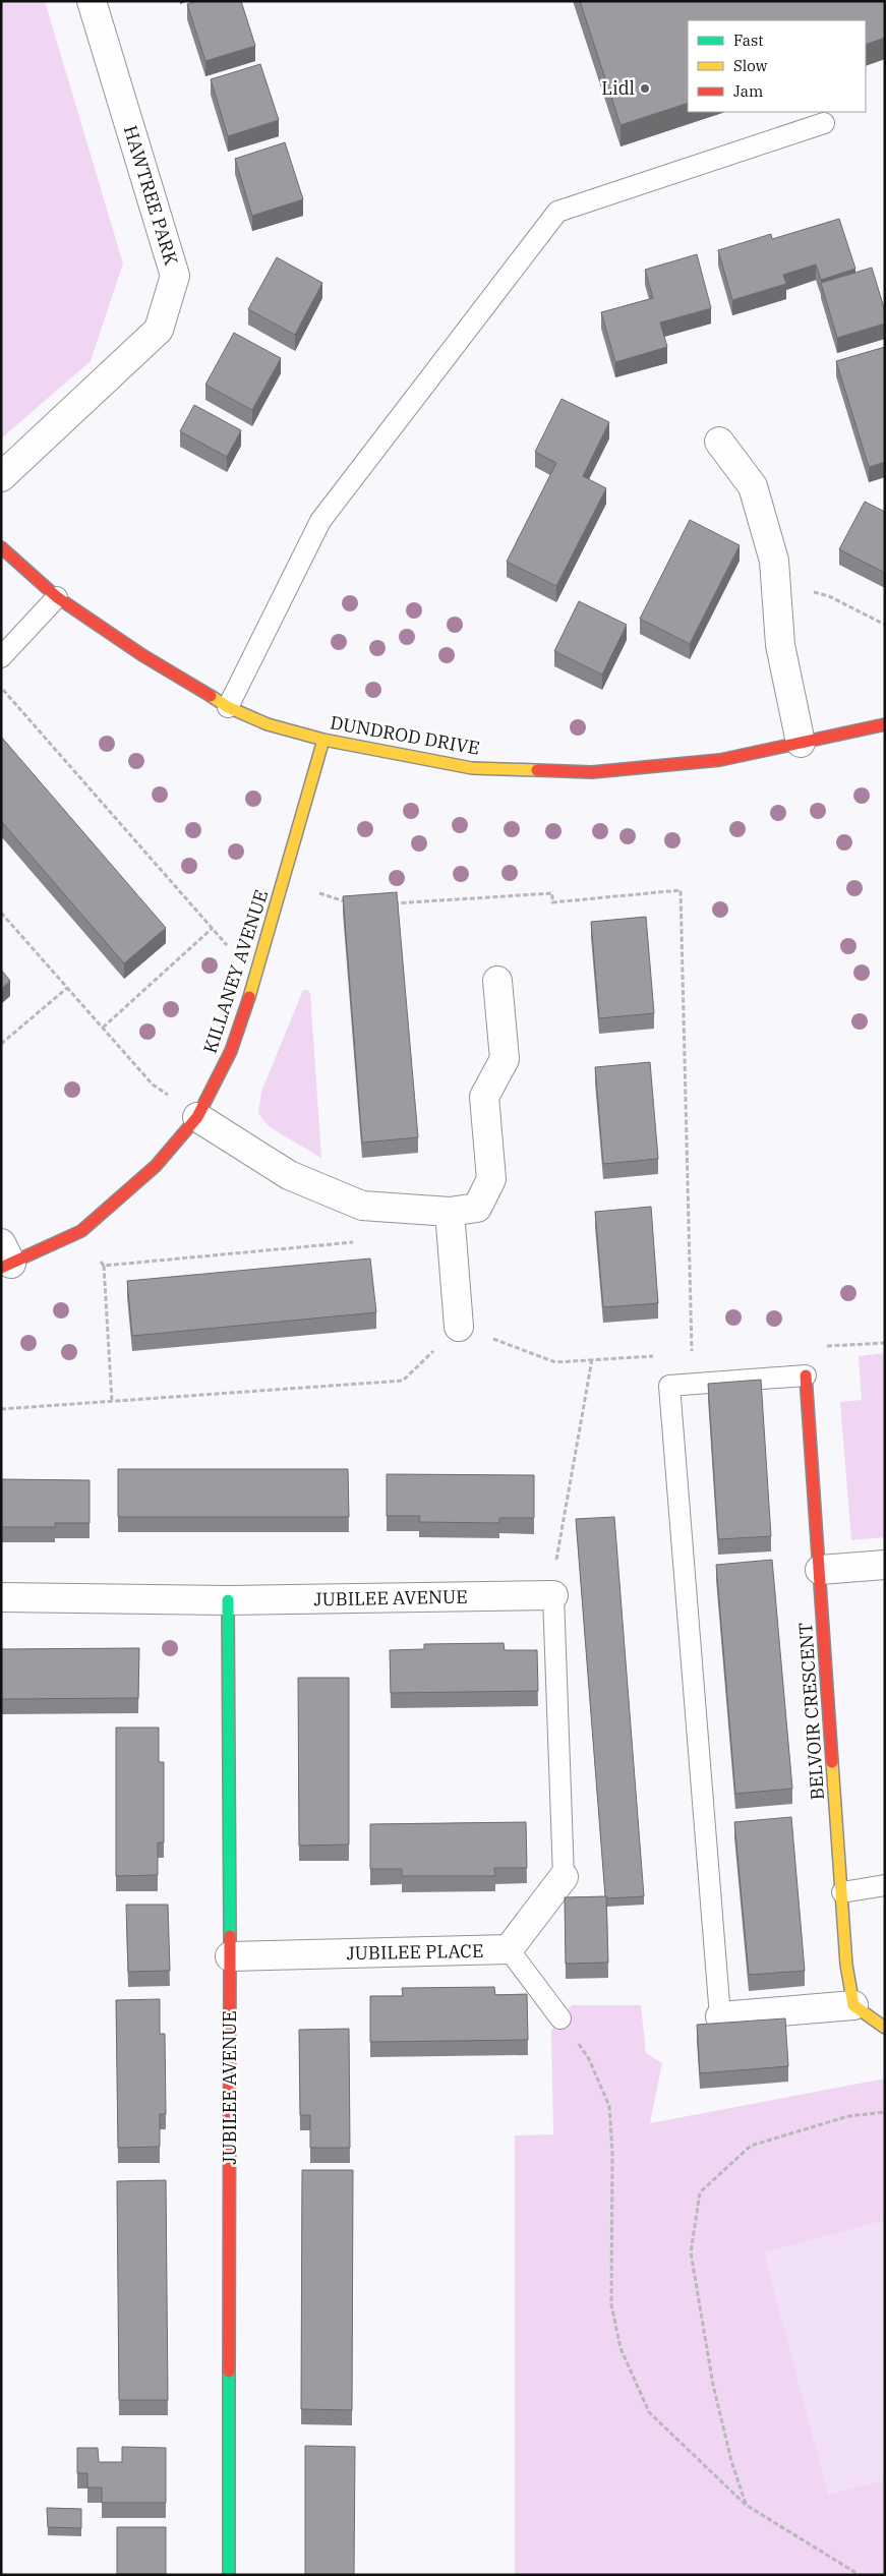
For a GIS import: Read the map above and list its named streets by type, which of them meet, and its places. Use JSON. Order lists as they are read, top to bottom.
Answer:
{
  "streets": {
    "street": [
      "HAWTREE PARK",
      "DUNDROD DRIVE",
      "KILLANEY AVENUE",
      "JUBILEE AVENUE",
      "BELVOIR CRESCENT",
      "JUBILEE PLACE"
    ]
  },
  "crossings": [
    ["DUNDROD DRIVE", "KILLANEY AVENUE"],
    ["JUBILEE AVENUE", "JUBILEE PLACE"]
  ],
  "places": ["Lidl"],
  "legend": ["Fast", "Slow", "Jam"]
}
